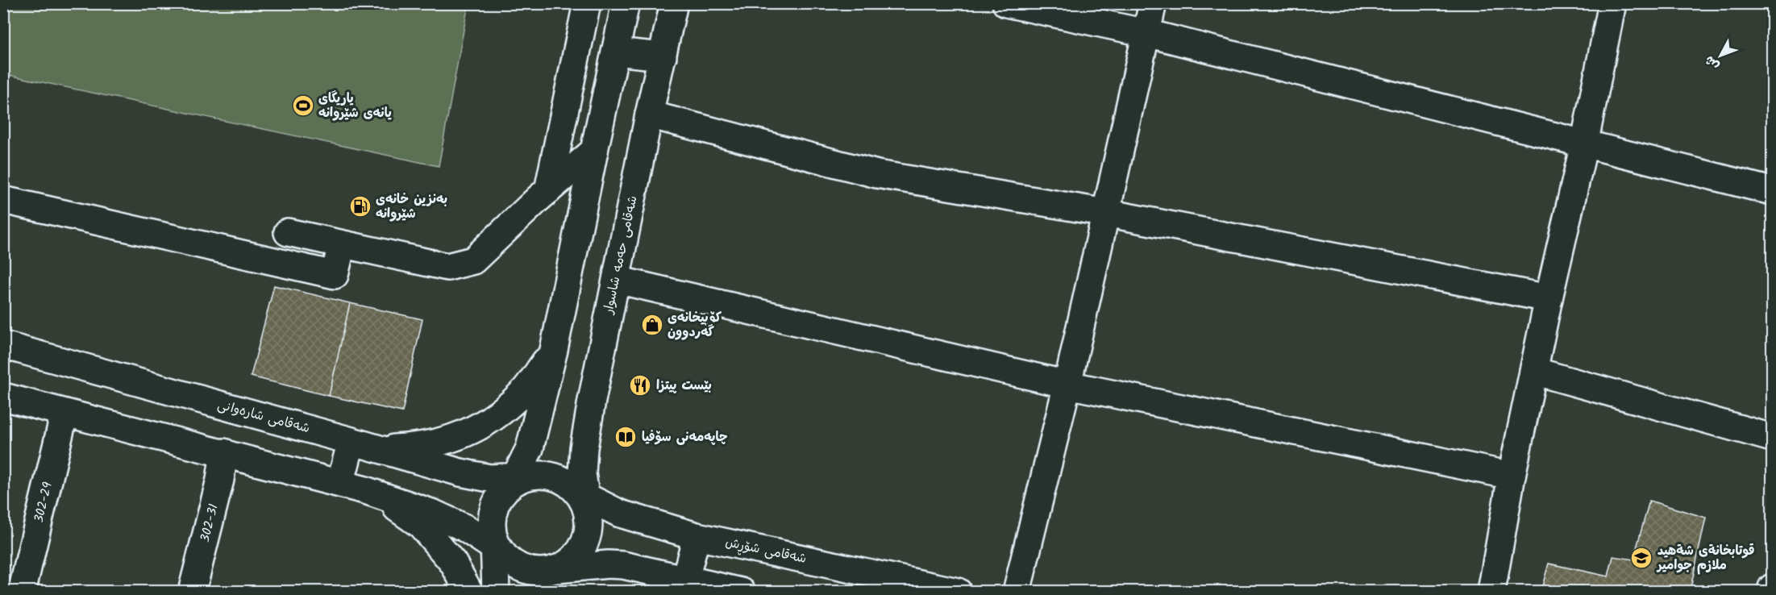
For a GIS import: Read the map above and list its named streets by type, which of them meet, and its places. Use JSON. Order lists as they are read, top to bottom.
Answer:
{
  "streets": {
    "street": [
      "شەقامی حەمە شاسوار",
      "شەقامی شارەوانی",
      "302-29",
      "302-31",
      "شەقامی شۆڕش"
    ]
  },
  "crossings": [
    ["شەقامی حەمە شاسوار", "شەقامی شارەوانی"],
    ["شەقامی حەمە شاسوار", "شەقامی شۆڕش"],
    ["شەقامی شارەوانی", "شەقامی شۆڕش"]
  ],
  "places": {
    "sports": ["یاریگای یانەی شێروانە"],
    "fuel station": ["بەنزین خانەی شێروانە"],
    "shop": ["کۆپیخانەی گەردوون"],
    "restaurant": ["بێست پیتزا"],
    "library": ["چاپەمەنی سۆفیا"],
    "school or university": ["قوتابخانةى شةهيد ملازم جوامير"]
  },
  "north": "bottom left"
}
